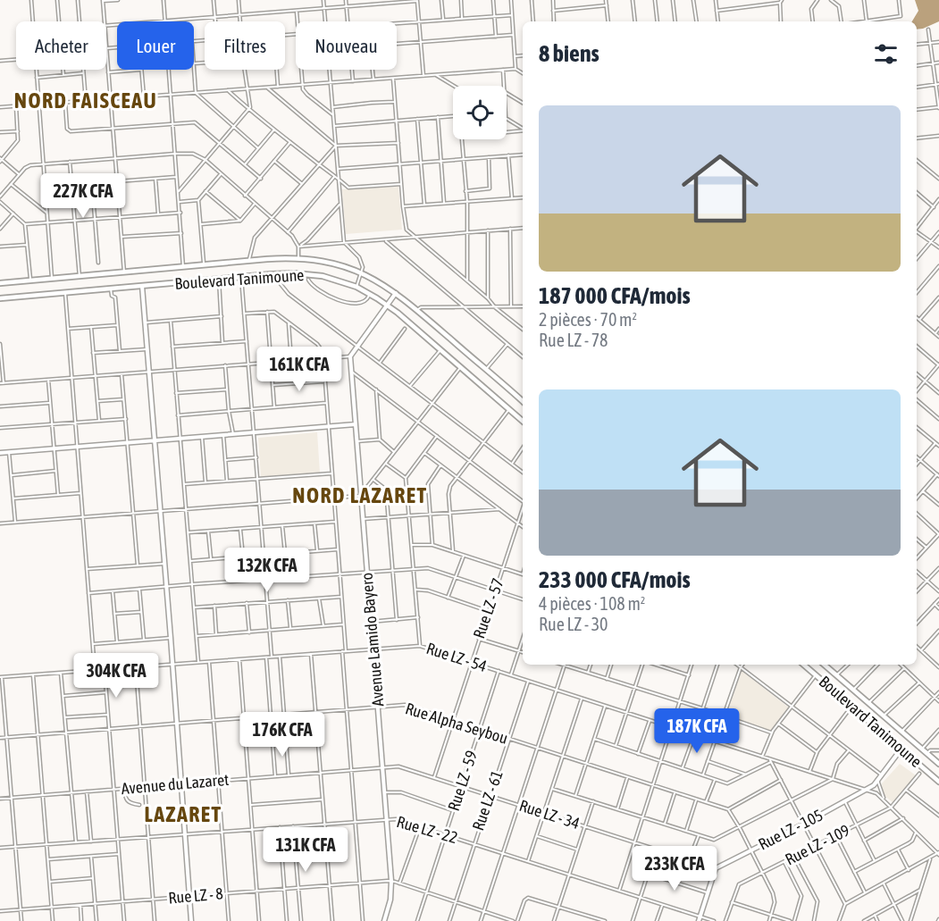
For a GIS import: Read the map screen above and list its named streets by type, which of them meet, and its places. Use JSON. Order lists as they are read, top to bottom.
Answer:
{
  "streets": {
    "main road": ["Boulevard Tanimoune"],
    "street": [
      "Rue LZ - 57",
      "Avenue Lamido Bayero",
      "Rue LZ - 54",
      "Rue Alpha Seybou",
      "Rue LZ - 59",
      "Avenue du Lazaret",
      "Rue LZ - 61",
      "Rue LZ - 34",
      "Rue LZ - 22",
      "Rue LZ - 105",
      "Rue LZ - 109",
      "Rue LZ - 8"
    ]
  },
  "crossings": [
    ["Boulevard Tanimoune", "Rue LZ - 105"],
    ["Rue LZ - 57", "Rue LZ - 54"],
    ["Rue LZ - 57", "Rue Alpha Seybou"],
    ["Rue LZ - 57", "Rue LZ - 34"],
    ["Avenue Lamido Bayero", "Rue LZ - 54"],
    ["Avenue Lamido Bayero", "Rue Alpha Seybou"],
    ["Avenue Lamido Bayero", "Avenue du Lazaret"],
    ["Avenue Lamido Bayero", "Rue LZ - 34"],
    ["Avenue Lamido Bayero", "Rue LZ - 22"],
    ["Avenue Lamido Bayero", "Rue LZ - 8"],
    ["Rue LZ - 54", "Rue LZ - 59"],
    ["Rue LZ - 54", "Rue LZ - 61"],
    ["Rue LZ - 54", "Rue LZ - 105"],
    ["Rue Alpha Seybou", "Rue LZ - 59"],
    ["Rue Alpha Seybou", "Rue LZ - 61"],
    ["Rue LZ - 59", "Rue LZ - 34"],
    ["Rue LZ - 59", "Rue LZ - 22"],
    ["Rue LZ - 59", "Rue LZ - 8"],
    ["Avenue du Lazaret", "Rue LZ - 34"],
    ["Rue LZ - 61", "Rue LZ - 34"],
    ["Rue LZ - 61", "Rue LZ - 22"],
    ["Rue LZ - 61", "Rue LZ - 8"],
    ["Rue LZ - 34", "Rue LZ - 105"]
  ],
  "districts": ["NORD FAISCEAU", "NORD LAZARET", "LAZARET"],
  "page": {
    "chip": [
      "Acheter",
      "Louer",
      "Filtres",
      "Nouveau"
    ],
    "heading": "8 biens",
    "list": [
      {
        "name": "187 000 CFA/mois",
        "note": "2 pièces · 70 m² · Rue LZ - 78"
      },
      {
        "name": "233 000 CFA/mois",
        "note": "4 pièces · 108 m² · Rue LZ - 30"
      }
    ],
    "price": [
      "227K CFA",
      "161K CFA",
      "132K CFA",
      "304K CFA",
      "187K CFA",
      "176K CFA",
      "131K CFA",
      "233K CFA"
    ]
  }
}
